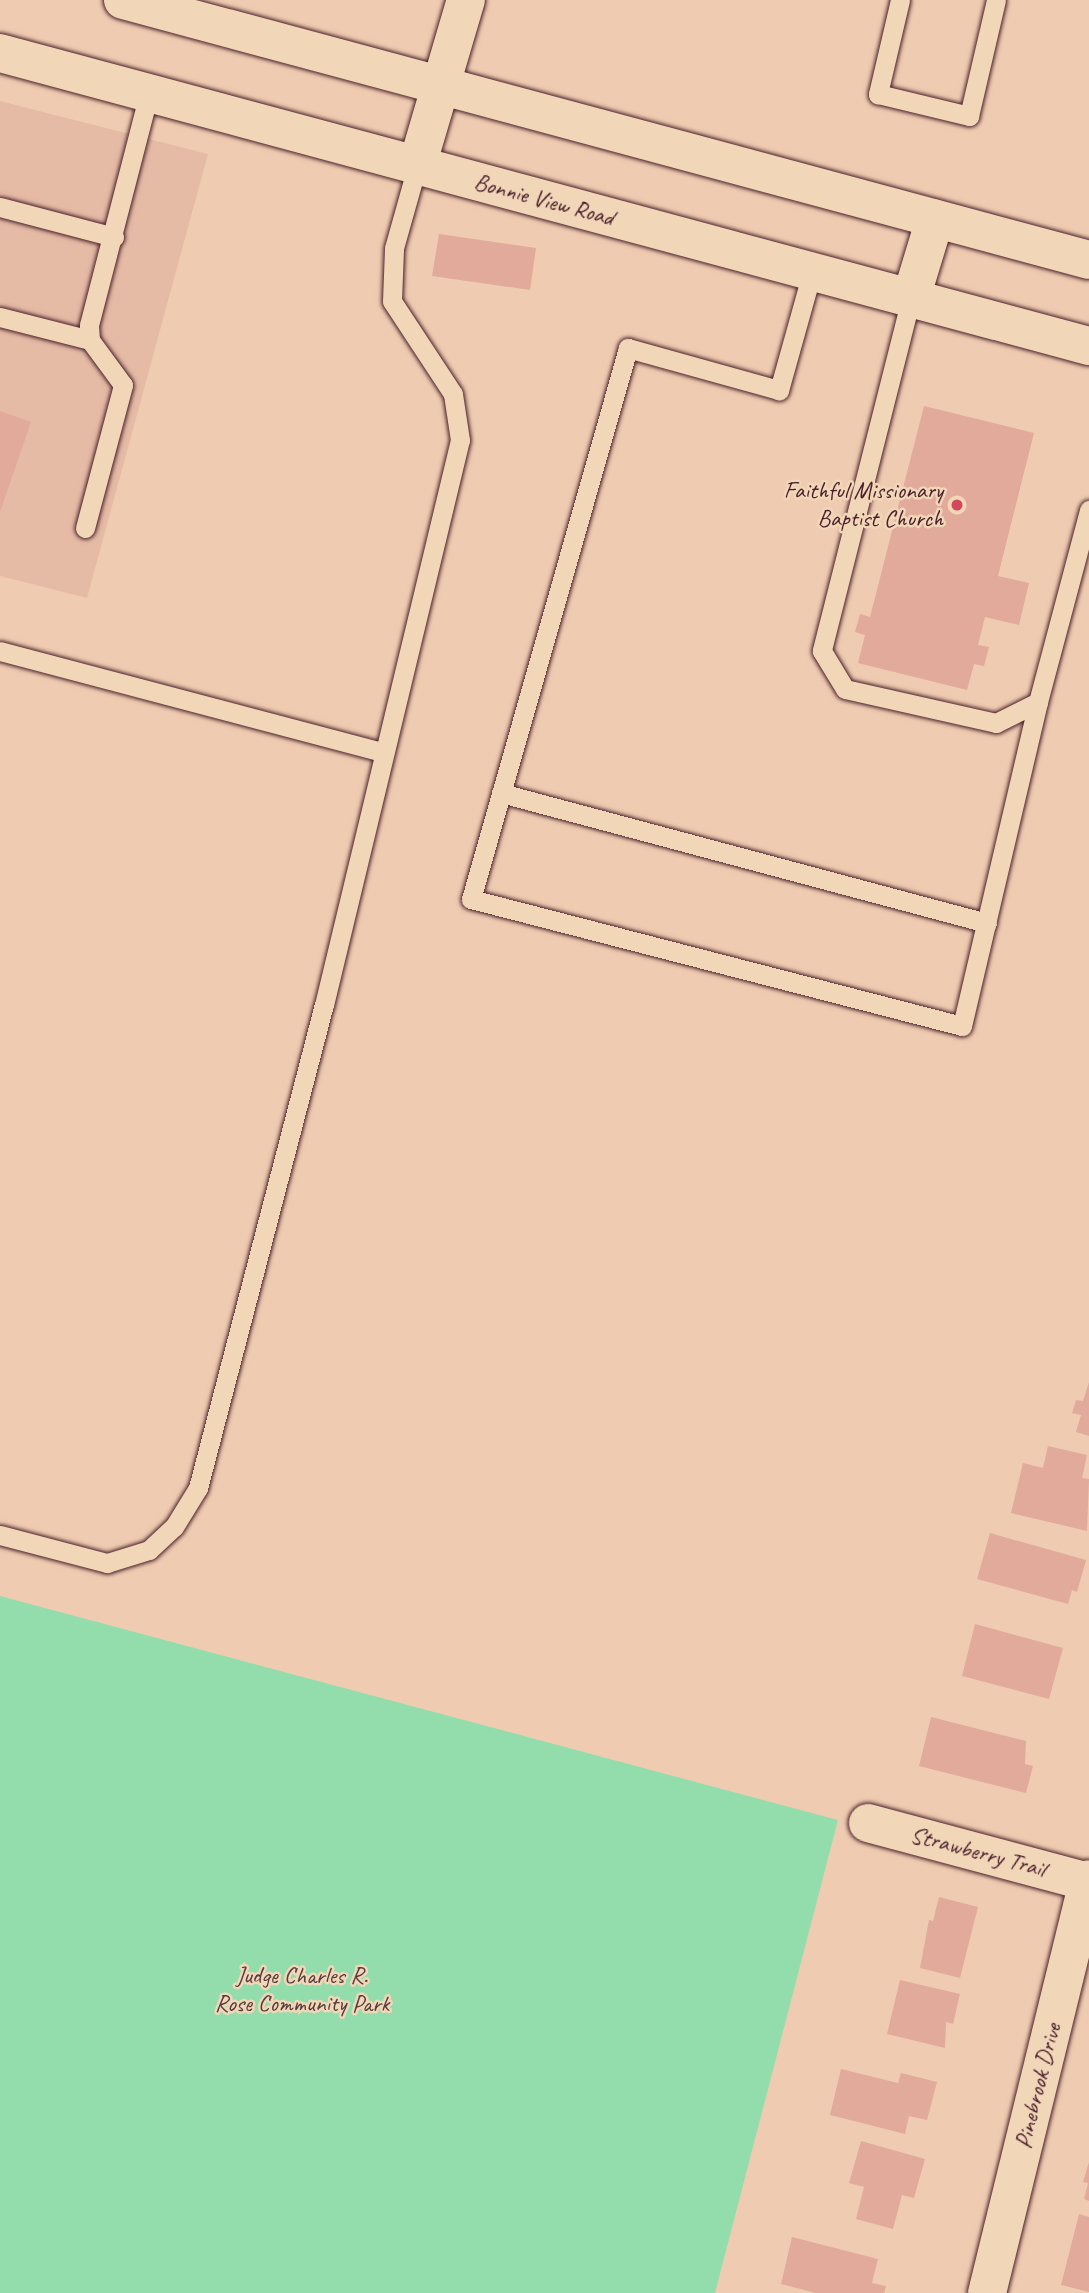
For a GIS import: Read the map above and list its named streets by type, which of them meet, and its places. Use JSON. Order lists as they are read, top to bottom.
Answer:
{
  "streets": {
    "main road": ["Bonnie View Road", "Strawberry Trail", "Pinebrook Drive"]
  },
  "crossings": [
    ["Strawberry Trail", "Pinebrook Drive"]
  ],
  "parks": ["Judge Charles R. Rose Community Park"],
  "places": ["Faithful Missionary Baptist Church"]
}
